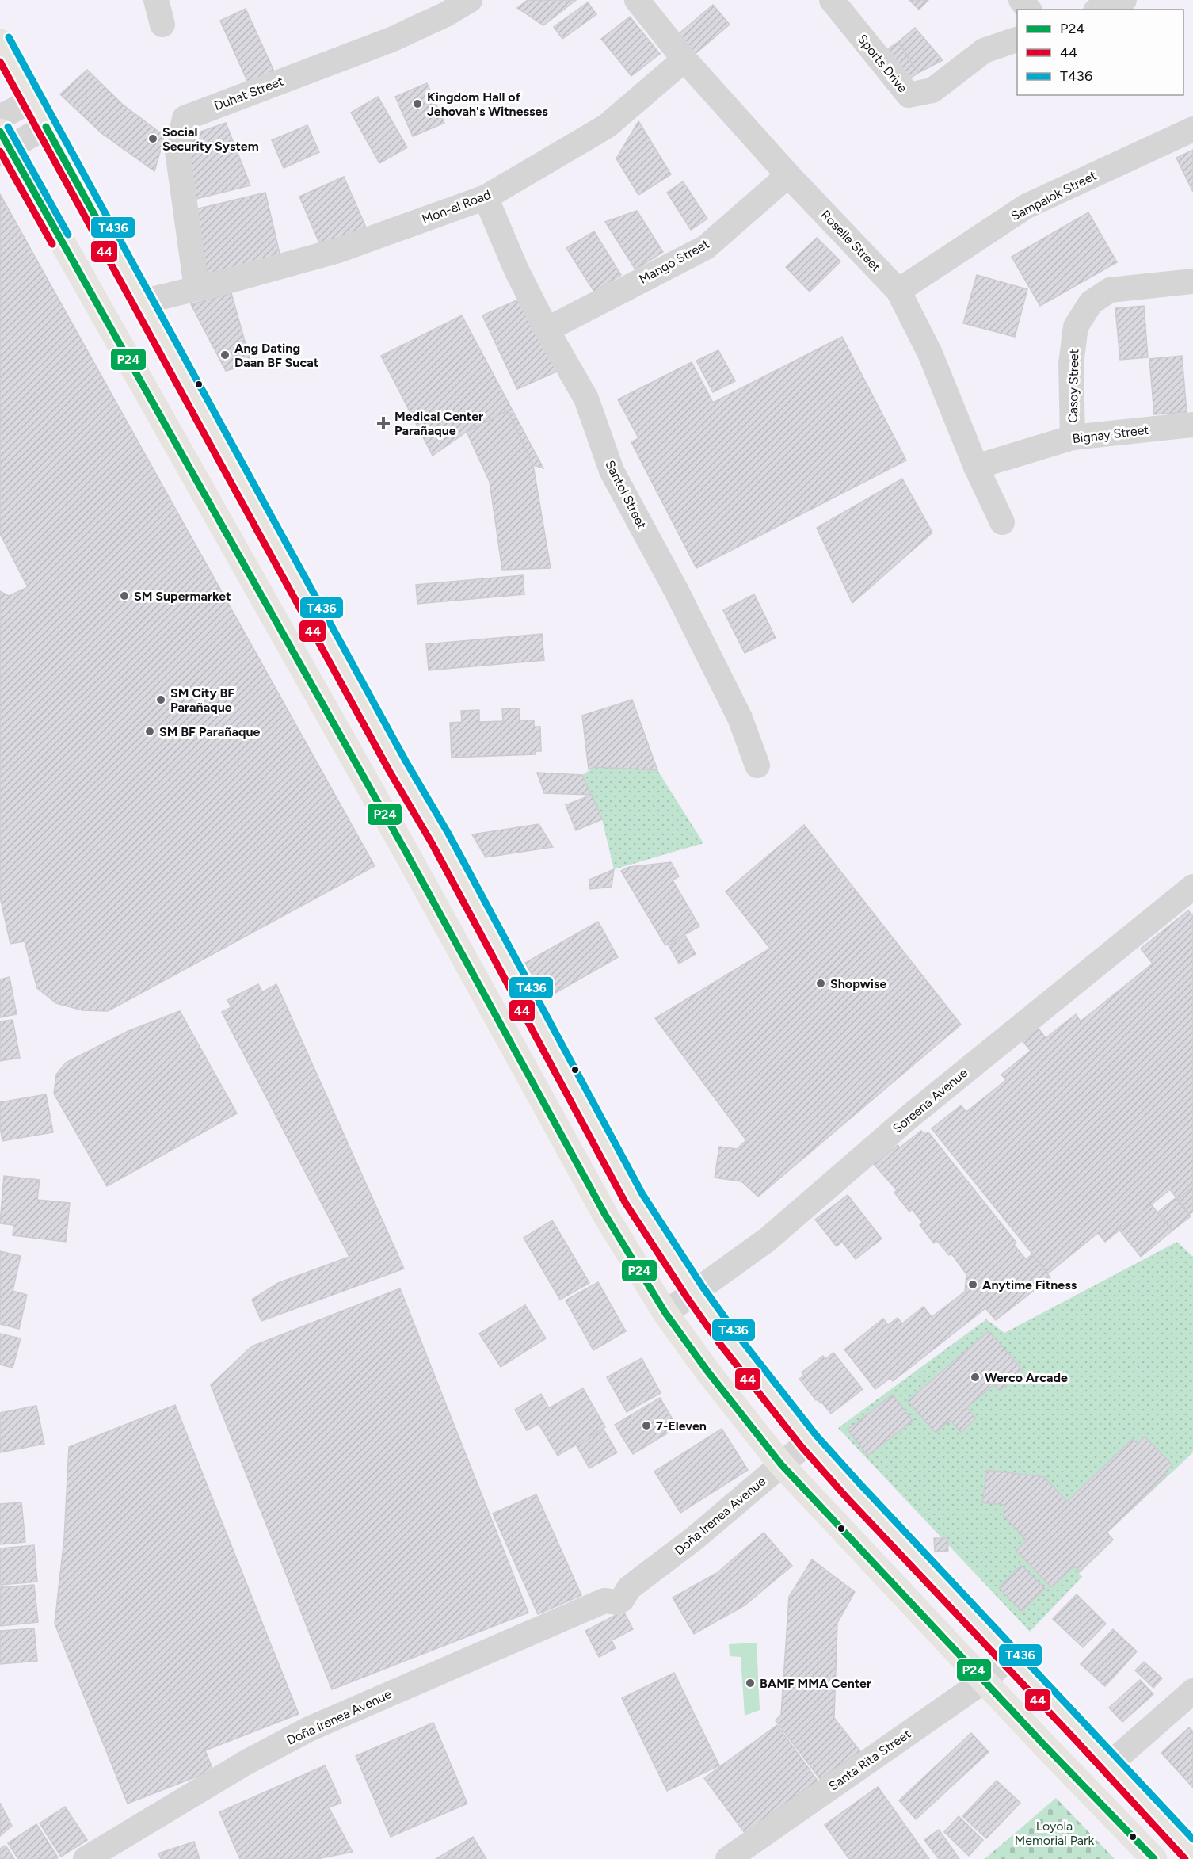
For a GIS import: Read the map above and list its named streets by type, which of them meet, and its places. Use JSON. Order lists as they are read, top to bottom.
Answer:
{
  "streets": {
    "street": [
      "Sports Drive",
      "Duhat Street",
      "Sampalok Street",
      "Mon-el Road",
      "Roselle Street",
      "Mango Street",
      "Casoy Street",
      "Bignay Street",
      "Santol Street",
      "Soreena Avenue",
      "Doña Irenea Avenue",
      "Santa Rita Street"
    ]
  },
  "crossings": [
    ["Duhat Street", "Mon-el Road"],
    ["Sampalok Street", "Roselle Street"],
    ["Mon-el Road", "Roselle Street"],
    ["Mon-el Road", "Santol Street"],
    ["Roselle Street", "Mango Street"],
    ["Roselle Street", "Bignay Street"],
    ["Mango Street", "Santol Street"],
    ["Casoy Street", "Bignay Street"]
  ],
  "parks": ["Loyola Memorial Park"],
  "places": {
    "other": [
      "Kingdom Hall of Jehovah's Witnesses",
      "Social Security System",
      "Ang Dating Daan BF Sucat",
      "SM Supermarket",
      "SM City BF Parañaque",
      "SM BF Parañaque",
      "Shopwise",
      "Anytime Fitness",
      "Werco Arcade",
      "7-Eleven",
      "BAMF MMA Center"
    ],
    "health": ["Medical Center Parañaque"]
  },
  "lines": ["transit line T436", "transit line 44", "transit line P24"],
  "legend": ["P24", "44", "T436"]
}
